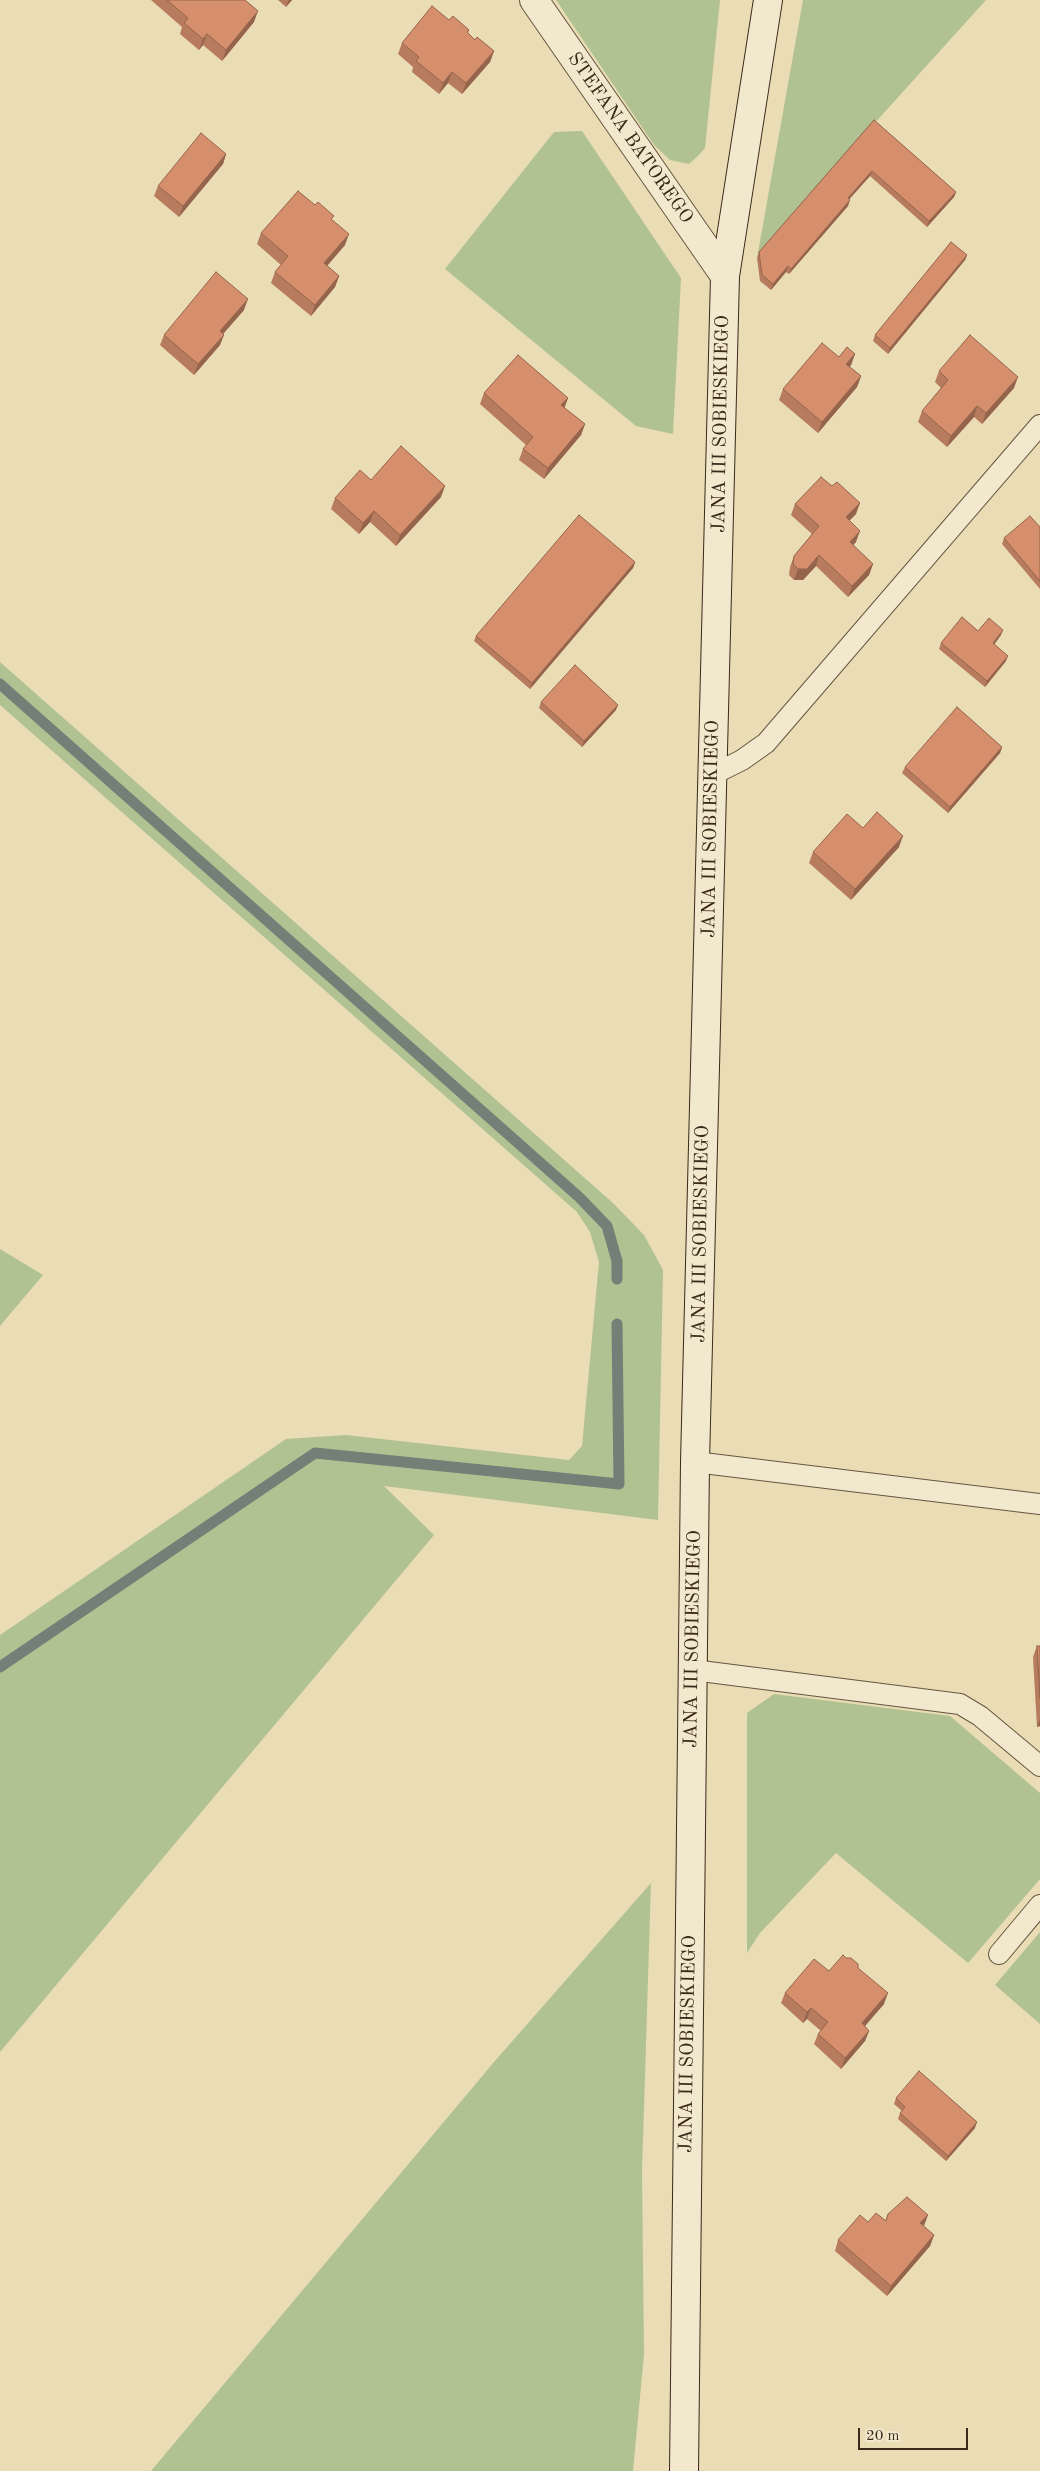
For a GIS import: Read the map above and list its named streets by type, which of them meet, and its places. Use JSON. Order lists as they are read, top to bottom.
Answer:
{
  "streets": {
    "main road": ["STEFANA BATOREGO", "JANA III SOBIESKIEGO"]
  },
  "crossings": [
    ["STEFANA BATOREGO", "JANA III SOBIESKIEGO"]
  ],
  "scale_bar": "20 m"
}
